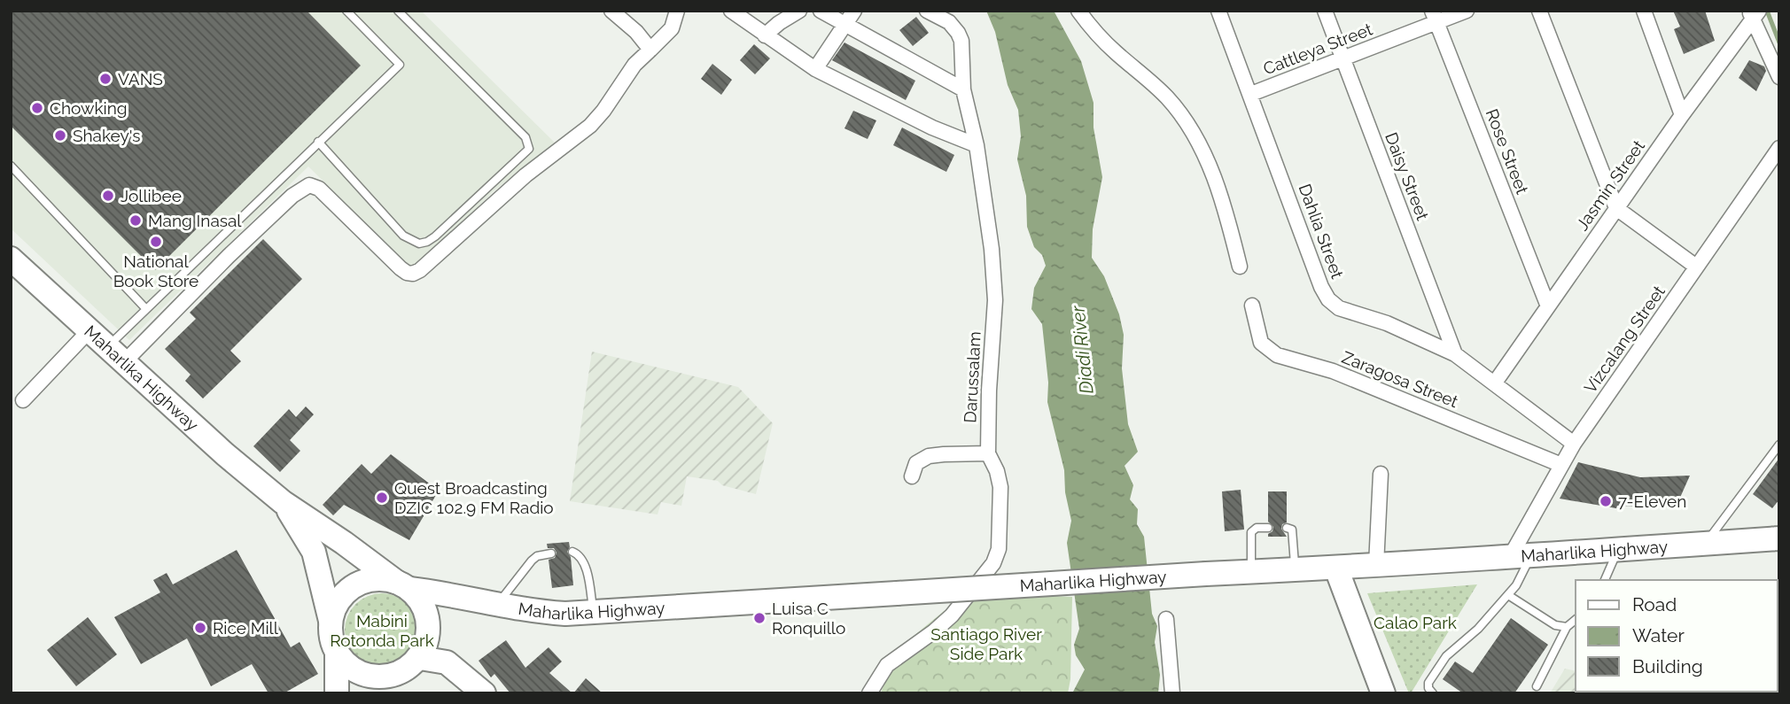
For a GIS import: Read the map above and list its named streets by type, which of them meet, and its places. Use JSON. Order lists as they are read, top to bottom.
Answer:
{
  "streets": {
    "main road": ["Maharlika Highway"],
    "street": [
      "Cattleya Street",
      "Rose Street",
      "Daisy Street",
      "Jasmin Street",
      "Dahlia Street",
      "Vizcalang Street",
      "Darussalam",
      "Zaragosa Street"
    ]
  },
  "crossings": [
    ["Cattleya Street", "Rose Street"],
    ["Cattleya Street", "Daisy Street"],
    ["Cattleya Street", "Dahlia Street"],
    ["Rose Street", "Jasmin Street"],
    ["Daisy Street", "Dahlia Street"],
    ["Jasmin Street", "Dahlia Street"],
    ["Dahlia Street", "Vizcalang Street"],
    ["Vizcalang Street", "Maharlika Highway"],
    ["Vizcalang Street", "Zaragosa Street"]
  ],
  "water": ["Diadi River"],
  "parks": ["Mabini Rotonda Park", "Calao Park", "Santiago River Side Park"],
  "places": [
    "VANS",
    "Chowking",
    "Shakey's",
    "Jollibee",
    "Mang Inasal",
    "National Book Store",
    "Quest Broadcasting DZIC 102.9 FM Radio",
    "7-Eleven",
    "Luisa C Ronquillo",
    "Rice Mill"
  ],
  "legend": ["Road", "Water", "Building"]
}
